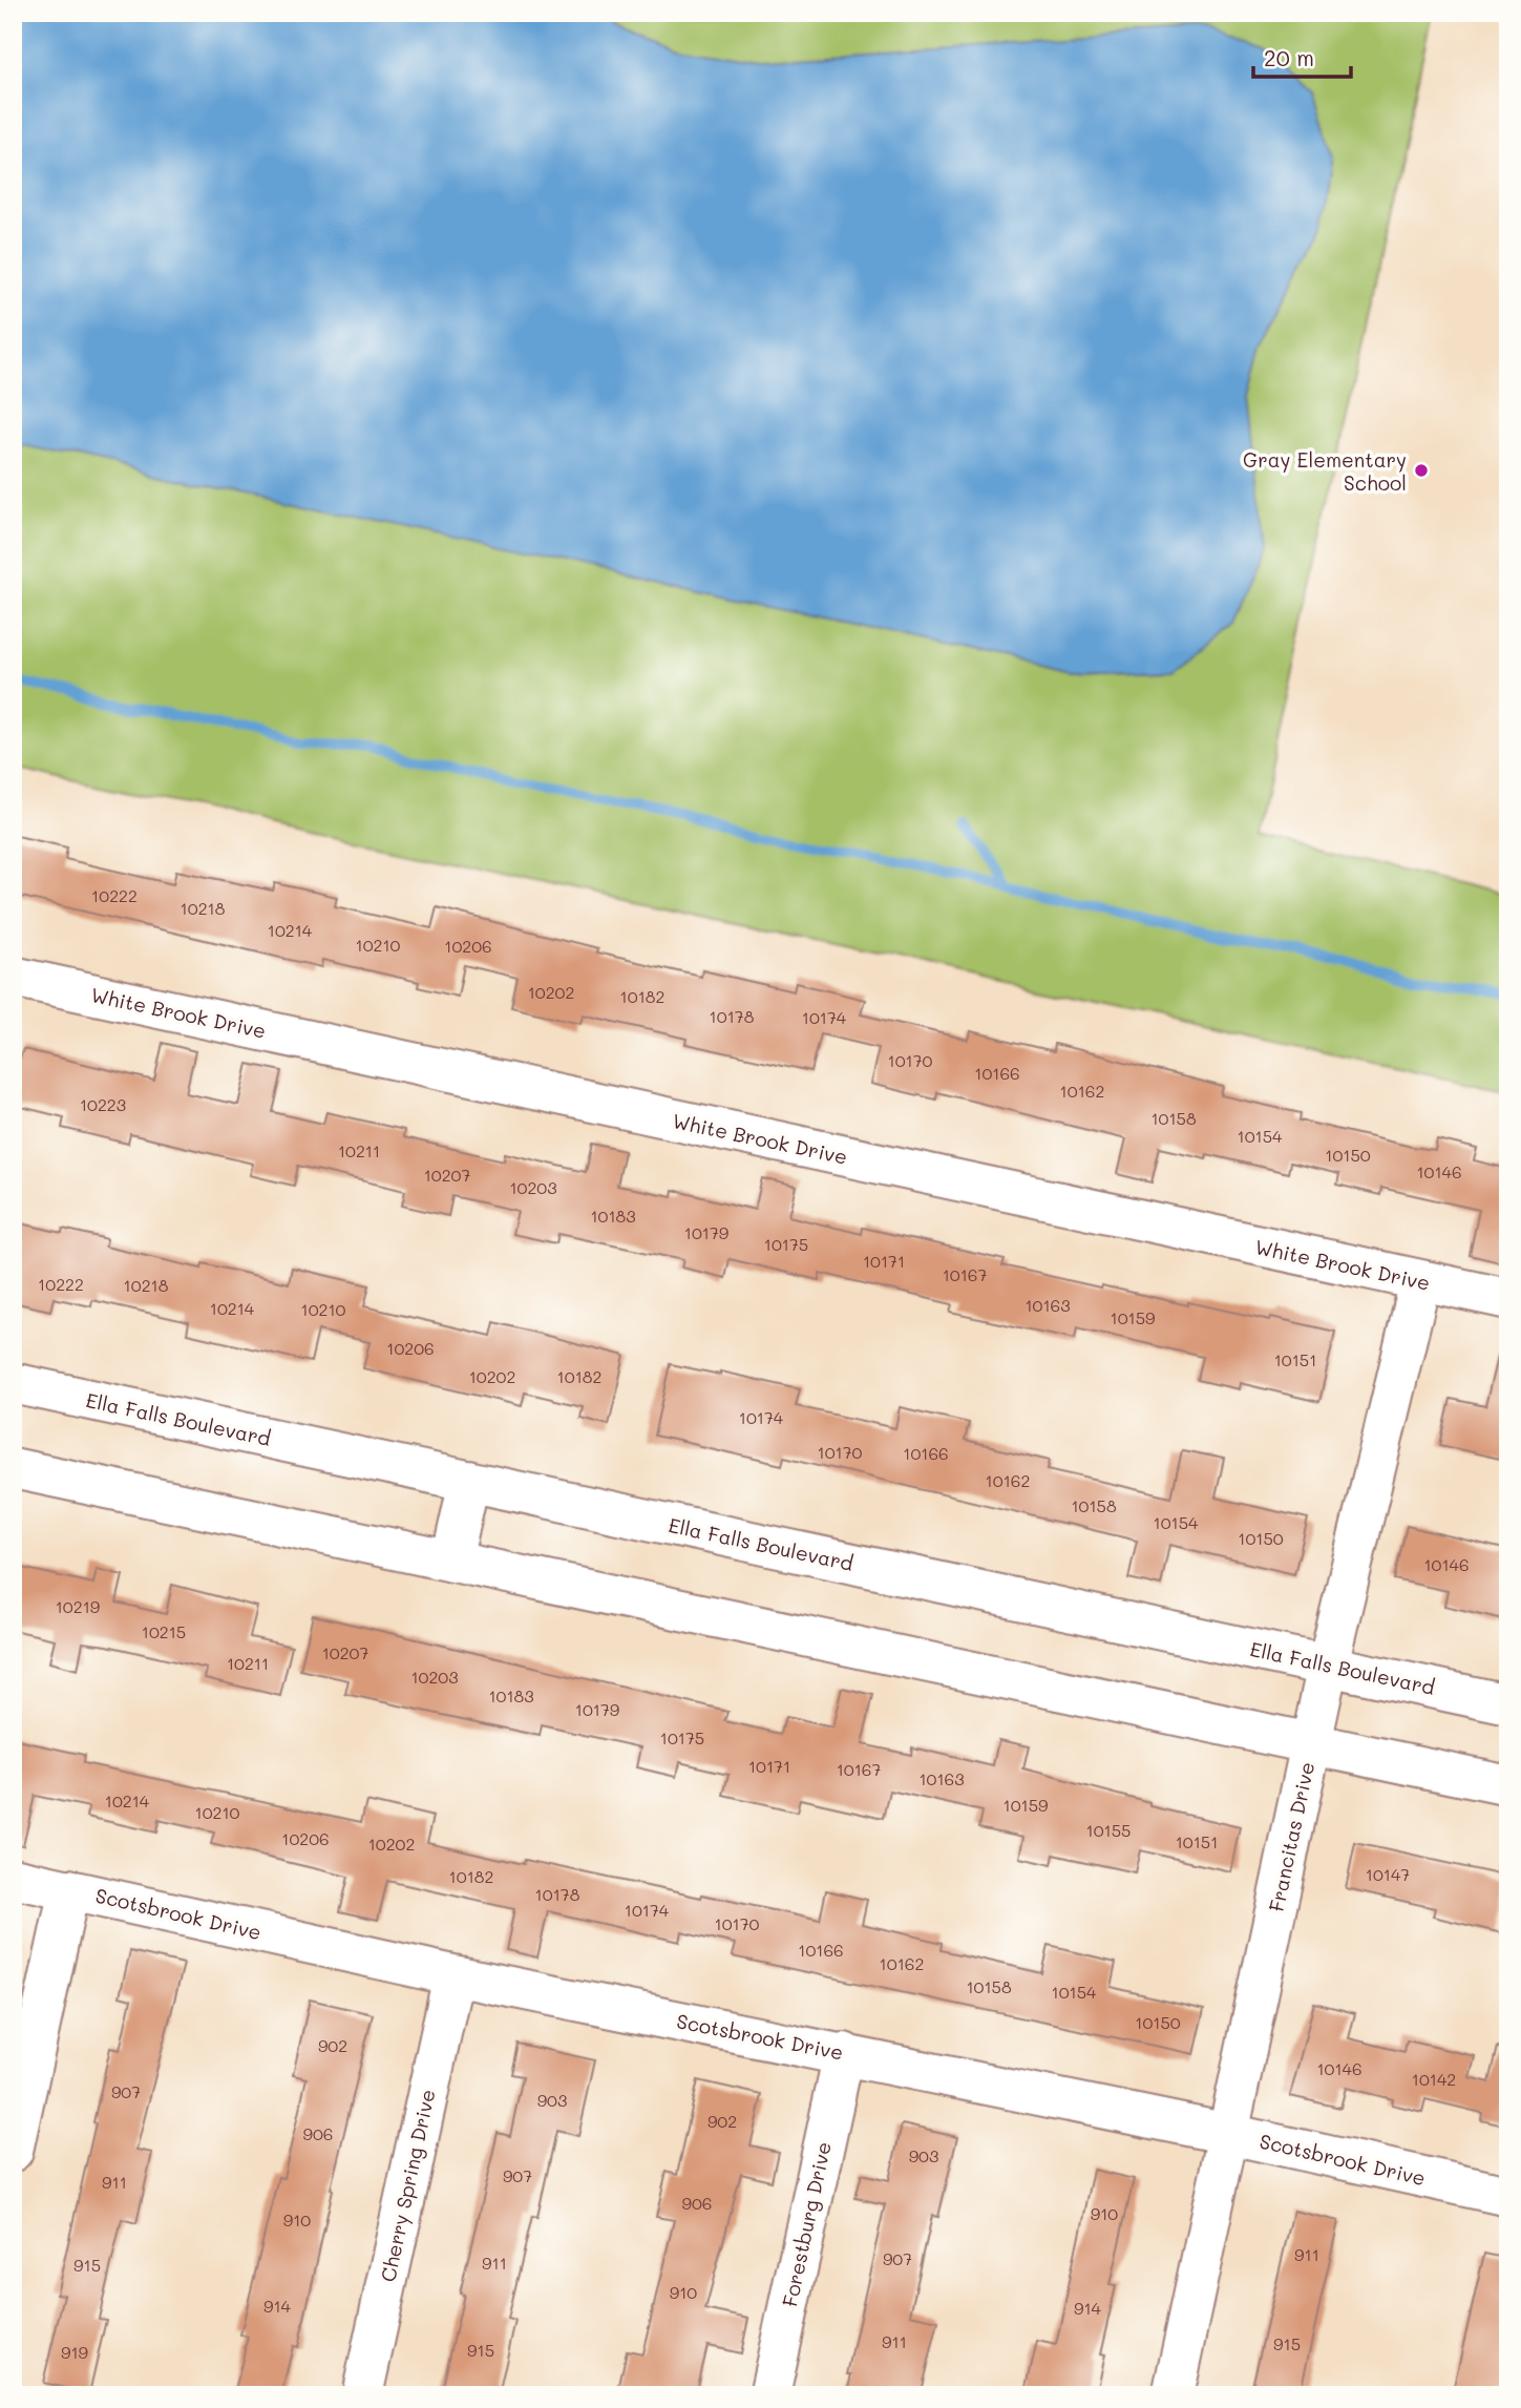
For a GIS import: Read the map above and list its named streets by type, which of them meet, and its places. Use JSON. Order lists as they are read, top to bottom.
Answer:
{
  "streets": {
    "street": [
      "White Brook Drive",
      "Ella Falls Boulevard",
      "Francitas Drive",
      "Scotsbrook Drive",
      "Cherry Spring Drive",
      "Forestburg Drive"
    ]
  },
  "crossings": [
    ["White Brook Drive", "Francitas Drive"],
    ["Ella Falls Boulevard", "Francitas Drive"],
    ["Francitas Drive", "Scotsbrook Drive"],
    ["Scotsbrook Drive", "Cherry Spring Drive"],
    ["Scotsbrook Drive", "Forestburg Drive"]
  ],
  "places": ["Gray Elementary School"],
  "house_numbers": [
    "10222",
    "10218",
    "10214",
    "10210",
    "10206",
    "10202",
    "10182",
    "10178",
    "10174",
    "10170",
    "10166",
    "10162",
    "10223",
    "10158",
    "10154",
    "10211",
    "10150",
    "10146",
    "10207",
    "10203",
    "10183",
    "10179",
    "10175",
    "10171",
    "10167",
    "10222",
    "10218",
    "10163",
    "10214",
    "10210",
    "10159",
    "10206",
    "10151",
    "10202",
    "10182",
    "10174",
    "10170",
    "10166",
    "10162",
    "10158",
    "10154",
    "10150",
    "10146",
    "10219",
    "10215",
    "10207",
    "10211",
    "10203",
    "10183",
    "10179",
    "10175",
    "10171",
    "10167",
    "10163",
    "10214",
    "10159",
    "10210",
    "10155",
    "10206",
    "10151",
    "10202",
    "10147",
    "10182",
    "10178",
    "10174",
    "10170",
    "10166",
    "10162",
    "10158",
    "10154",
    "10150",
    "902",
    "10146",
    "10142",
    "907",
    "903",
    "902",
    "906",
    "903",
    "907",
    "911",
    "906",
    "910",
    "910",
    "911",
    "907",
    "911",
    "915",
    "910",
    "914",
    "914",
    "911",
    "915",
    "915",
    "919"
  ],
  "scale_bar": "20 m"
}
